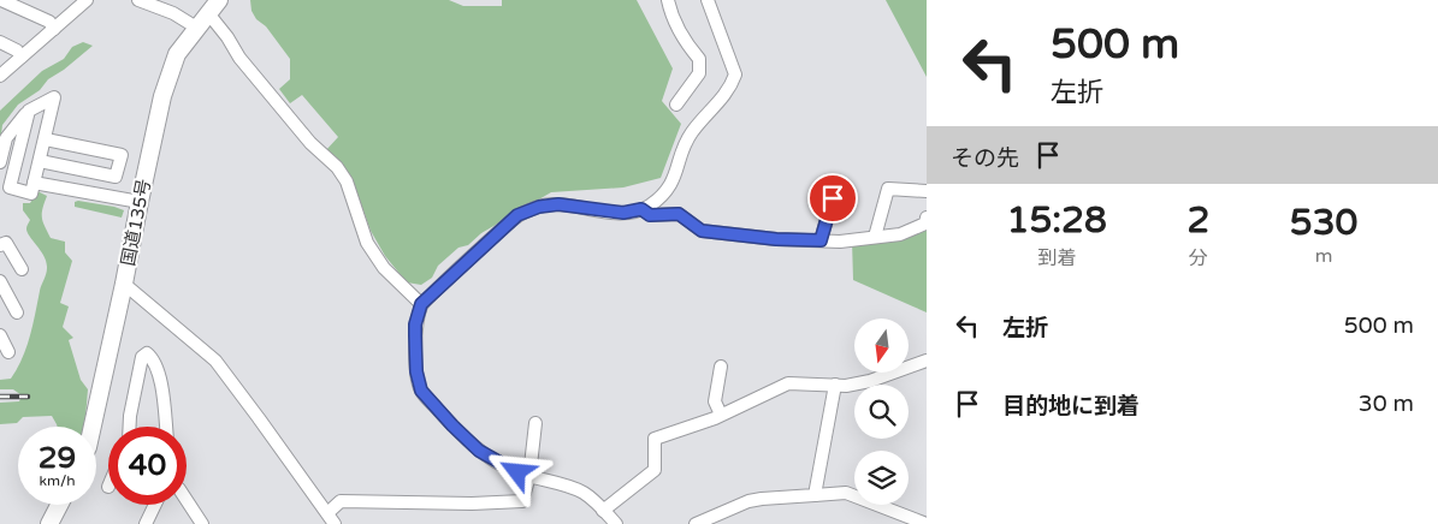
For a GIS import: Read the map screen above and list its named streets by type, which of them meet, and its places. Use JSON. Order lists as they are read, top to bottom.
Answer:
{
  "streets": {
    "highway": ["国道135号"]
  },
  "north": "bottom",
  "page": {
    "turn": ["500 m", "左折"],
    "then": "その先",
    "eta": [
      "15:28",
      "到着",
      "2",
      "分",
      "530",
      "m"
    ],
    "list": [
      {
        "name": "左折",
        "value": "500 m"
      },
      {
        "name": "目的地に到着",
        "value": "30 m"
      }
    ],
    "speed": "29 km/h",
    "limit": "40"
  }
}
